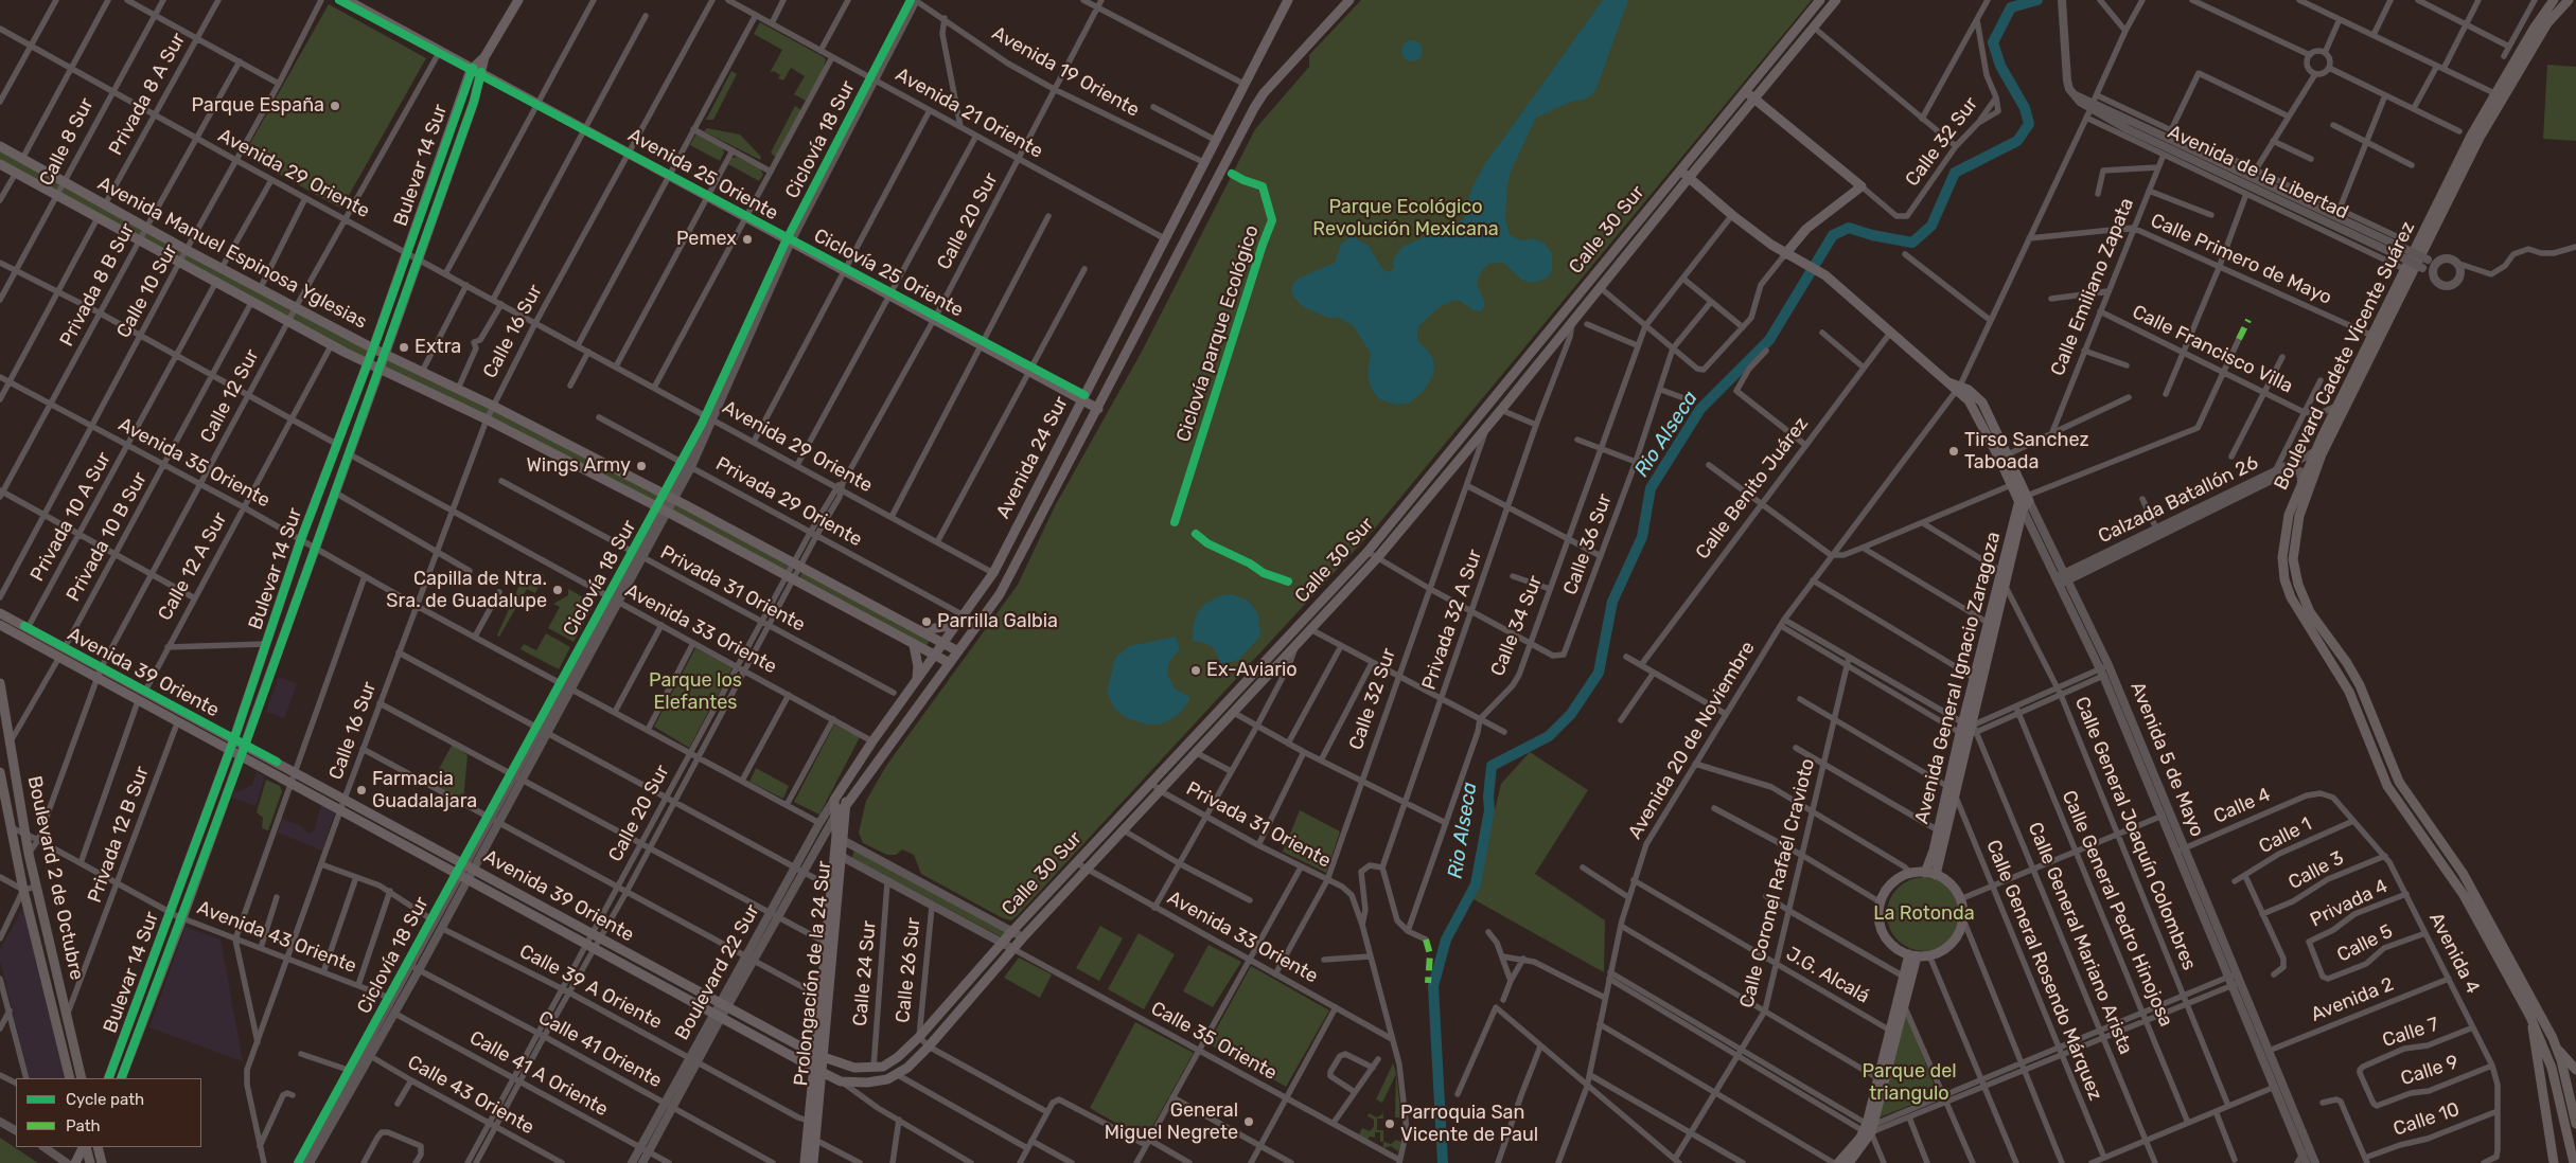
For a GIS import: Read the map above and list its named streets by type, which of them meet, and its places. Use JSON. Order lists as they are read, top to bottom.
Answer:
{
  "streets": {
    "main road": [
      "Bulevar 14 Sur",
      "Avenida 25 Oriente",
      "Calle 30 Sur",
      "Avenida Manuel Espinosa Yglesias",
      "Boulevard Cadete Vicente Suárez",
      "Avenida 24 Sur",
      "Avenida 39 Oriente",
      "Avenida General Ignacio Zaragoza",
      "Avenida 5 de Mayo",
      "Boulevard 2 de Octubre",
      "Boulevard 22 Sur",
      "Prolongación de la 24 Sur"
    ],
    "street": [
      "Avenida 19 Oriente",
      "Privada 8 A Sur",
      "Avenida 21 Oriente",
      "Calle 8 Sur",
      "Calle 32 Sur",
      "Avenida de la Libertad",
      "Avenida 29 Oriente",
      "Calle 20 Sur",
      "Calle Primero de Mayo",
      "Privada 8 B Sur",
      "Calle Emiliano Zapata",
      "Calle 10 Sur",
      "Calle 16 Sur",
      "Calle Francisco Villa",
      "Calle 12 Sur",
      "Avenida 35 Oriente",
      "Calle Benito Juárez",
      "Calzada Batallón 26",
      "Privada 29 Oriente",
      "Privada 10 A Sur",
      "Privada 10 B Sur",
      "Calle 36 Sur",
      "Calle 12 A Sur",
      "Privada 31 Oriente",
      "Privada 32 A Sur",
      "Calle 34 Sur",
      "Avenida 33 Oriente",
      "Avenida 20 de Noviembre",
      "Calle 4",
      "Calle General Joaquín Colombres",
      "Privada 12 B Sur",
      "Calle 1",
      "Calle 3",
      "Calle Coronel Rafaél Cravioto",
      "Privada 4",
      "Calle General Pedro Hinojosa",
      "Avenida 43 Oriente",
      "Calle General Mariano Arista",
      "Calle 5",
      "Avenida 4",
      "Calle 26 Sur",
      "Calle General Rosendo Márquez",
      "Calle 24 Sur",
      "J.G. Alcalá",
      "Calle 39 A Oriente",
      "Avenida 2",
      "Calle 7",
      "Calle 35 Oriente",
      "Calle 41 Oriente",
      "Calle 9",
      "Calle 41 A Oriente",
      "Calle 43 Oriente",
      "Calle 10"
    ],
    "cycle path": ["Ciclovía 18 Sur", "Ciclovía 25 Oriente", "Ciclovía parque Ecológico"]
  },
  "crossings": [
    ["Avenida 19 Oriente", "Calle 20 Sur"],
    ["Avenida 19 Oriente", "Avenida 24 Sur"],
    ["Privada 8 A Sur", "Avenida 29 Oriente"],
    ["Privada 8 A Sur", "Avenida Manuel Espinosa Yglesias"],
    ["Avenida 21 Oriente", "Calle 20 Sur"],
    ["Avenida 21 Oriente", "Avenida 24 Sur"],
    ["Calle 8 Sur", "Avenida 29 Oriente"],
    ["Calle 8 Sur", "Avenida Manuel Espinosa Yglesias"],
    ["Calle 32 Sur", "Calle 30 Sur"],
    ["Calle 32 Sur", "Privada 31 Oriente"],
    ["Calle 32 Sur", "Avenida 33 Oriente"],
    ["Bulevar 14 Sur", "Avenida 29 Oriente"],
    ["Bulevar 14 Sur", "Avenida 25 Oriente"],
    ["Bulevar 14 Sur", "Avenida Manuel Espinosa Yglesias"],
    ["Bulevar 14 Sur", "Avenida 35 Oriente"],
    ["Bulevar 14 Sur", "Avenida 33 Oriente"],
    ["Bulevar 14 Sur", "Avenida 39 Oriente"],
    ["Bulevar 14 Sur", "Avenida 43 Oriente"],
    ["Avenida de la Libertad", "Avenida 20 de Noviembre"],
    ["Avenida 29 Oriente", "Calle 20 Sur"],
    ["Avenida 29 Oriente", "Privada 8 B Sur"],
    ["Avenida 29 Oriente", "Calle 10 Sur"],
    ["Avenida 29 Oriente", "Calle 16 Sur"],
    ["Avenida 29 Oriente", "Calle 12 Sur"],
    ["Avenida 29 Oriente", "Avenida 24 Sur"],
    ["Avenida 25 Oriente", "Calle 20 Sur"],
    ["Avenida 25 Oriente", "Calle 16 Sur"],
    ["Avenida 25 Oriente", "Calle 12 Sur"],
    ["Avenida 25 Oriente", "Avenida 24 Sur"],
    ["Calle 20 Sur", "Avenida Manuel Espinosa Yglesias"],
    ["Calle 20 Sur", "Avenida 35 Oriente"],
    ["Calle 20 Sur", "Privada 29 Oriente"],
    ["Calle 20 Sur", "Privada 31 Oriente"],
    ["Calle 20 Sur", "Avenida 33 Oriente"],
    ["Calle 20 Sur", "Avenida 39 Oriente"],
    ["Calle 20 Sur", "Calle 39 A Oriente"],
    ["Calle 20 Sur", "Calle 41 Oriente"],
    ["Calle 20 Sur", "Calle 41 A Oriente"],
    ["Calle 20 Sur", "Calle 43 Oriente"],
    ["Calle 30 Sur", "Privada 31 Oriente"],
    ["Calle 30 Sur", "Privada 32 A Sur"],
    ["Calle 30 Sur", "Avenida 33 Oriente"],
    ["Calle 30 Sur", "Avenida 39 Oriente"],
    ["Calle 30 Sur", "Calle 26 Sur"],
    ["Calle 30 Sur", "Prolongación de la 24 Sur"],
    ["Calle 30 Sur", "Calle 24 Sur"],
    ["Calle 30 Sur", "Calle 35 Oriente"],
    ["Avenida Manuel Espinosa Yglesias", "Privada 8 B Sur"],
    ["Avenida Manuel Espinosa Yglesias", "Calle 10 Sur"],
    ["Avenida Manuel Espinosa Yglesias", "Calle 16 Sur"],
    ["Avenida Manuel Espinosa Yglesias", "Calle 12 Sur"],
    ["Avenida Manuel Espinosa Yglesias", "Avenida 24 Sur"],
    ["Avenida Manuel Espinosa Yglesias", "Privada 10 A Sur"],
    ["Avenida Manuel Espinosa Yglesias", "Privada 10 B Sur"],
    ["Avenida Manuel Espinosa Yglesias", "Calle 12 A Sur"],
    ["Calle Primero de Mayo", "Calle Emiliano Zapata"],
    ["Calle Primero de Mayo", "Boulevard Cadete Vicente Suárez"],
    ["Calle Primero de Mayo", "Avenida 20 de Noviembre"],
    ["Privada 8 B Sur", "Avenida 35 Oriente"],
    ["Calle Emiliano Zapata", "Calle Francisco Villa"],
    ["Calle 10 Sur", "Avenida 35 Oriente"],
    ["Calle 16 Sur", "Avenida 35 Oriente"],
    ["Calle 16 Sur", "Avenida 33 Oriente"],
    ["Calle 16 Sur", "Avenida 39 Oriente"],
    ["Calle 16 Sur", "Avenida 43 Oriente"],
    ["Calle Francisco Villa", "Boulevard Cadete Vicente Suárez"],
    ["Boulevard Cadete Vicente Suárez", "Calzada Batallón 26"],
    ["Calle 12 Sur", "Avenida 35 Oriente"],
    ["Calle 12 Sur", "Avenida 39 Oriente"],
    ["Calle 12 Sur", "Boulevard 2 de Octubre"],
    ["Calle 12 Sur", "Avenida 43 Oriente"],
    ["Avenida 24 Sur", "Privada 29 Oriente"],
    ["Avenida 24 Sur", "Avenida 33 Oriente"],
    ["Avenida 24 Sur", "Boulevard 22 Sur"],
    ["Avenida 24 Sur", "Prolongación de la 24 Sur"],
    ["Avenida 35 Oriente", "Privada 10 A Sur"],
    ["Avenida 35 Oriente", "Privada 10 B Sur"],
    ["Avenida 35 Oriente", "Calle 12 A Sur"],
    ["Avenida 35 Oriente", "Boulevard 22 Sur"],
    ["Calzada Batallón 26", "Avenida 5 de Mayo"],
    ["Privada 10 A Sur", "Avenida 39 Oriente"],
    ["Privada 10 B Sur", "Avenida 39 Oriente"],
    ["Calle 36 Sur", "Calle 34 Sur"],
    ["Calle 12 A Sur", "Avenida 39 Oriente"],
    ["Avenida 39 Oriente", "Privada 12 B Sur"],
    ["Avenida 39 Oriente", "Boulevard 22 Sur"],
    ["Avenida 39 Oriente", "Prolongación de la 24 Sur"],
    ["Avenida General Ignacio Zaragoza", "Avenida 5 de Mayo"],
    ["Avenida General Ignacio Zaragoza", "Calle General Joaquín Colombres"],
    ["Avenida General Ignacio Zaragoza", "Calle General Mariano Arista"],
    ["Avenida General Ignacio Zaragoza", "Calle General Rosendo Márquez"],
    ["Avenida 20 de Noviembre", "Avenida 5 de Mayo"],
    ["Avenida 20 de Noviembre", "J.G. Alcalá"],
    ["Avenida 5 de Mayo", "Calle 4"],
    ["Avenida 5 de Mayo", "Avenida 2"],
    ["Calle 4", "Avenida 4"],
    ["Privada 12 B Sur", "Boulevard 2 de Octubre"],
    ["Privada 12 B Sur", "Avenida 43 Oriente"],
    ["Calle 1", "Avenida 4"],
    ["Calle 3", "Avenida 4"],
    ["Boulevard 2 de Octubre", "Avenida 43 Oriente"],
    ["Calle Coronel Rafaél Cravioto", "J.G. Alcalá"],
    ["Privada 4", "Calle 5"],
    ["Privada 4", "Avenida 4"],
    ["Calle 5", "Avenida 4"],
    ["Avenida 4", "Avenida 2"],
    ["Avenida 4", "Calle 7"],
    ["Avenida 4", "Calle 9"],
    ["Avenida 4", "Calle 10"],
    ["Boulevard 22 Sur", "Prolongación de la 24 Sur"],
    ["Boulevard 22 Sur", "Calle 39 A Oriente"],
    ["Boulevard 22 Sur", "Calle 41 Oriente"],
    ["Boulevard 22 Sur", "Calle 41 A Oriente"],
    ["Prolongación de la 24 Sur", "Calle 39 A Oriente"],
    ["Calle 7", "Calle 9"]
  ],
  "water": ["Rio Alseca"],
  "parks": [
    "Parque Ecológico Revolución Mexicana",
    "Parque los Elefantes",
    "La Rotonda",
    "Parque del triangulo"
  ],
  "places": [
    "Parque España",
    "Pemex",
    "Extra",
    "Tirso Sanchez Taboada",
    "Wings Army",
    "Capilla de Ntra. Sra. de Guadalupe",
    "Parrilla Galbia",
    "Ex-Aviario",
    "Farmacia Guadalajara",
    "General Miguel Negrete",
    "Parroquia San Vicente de Paul"
  ],
  "legend": ["Cycle path", "Path"]
}
